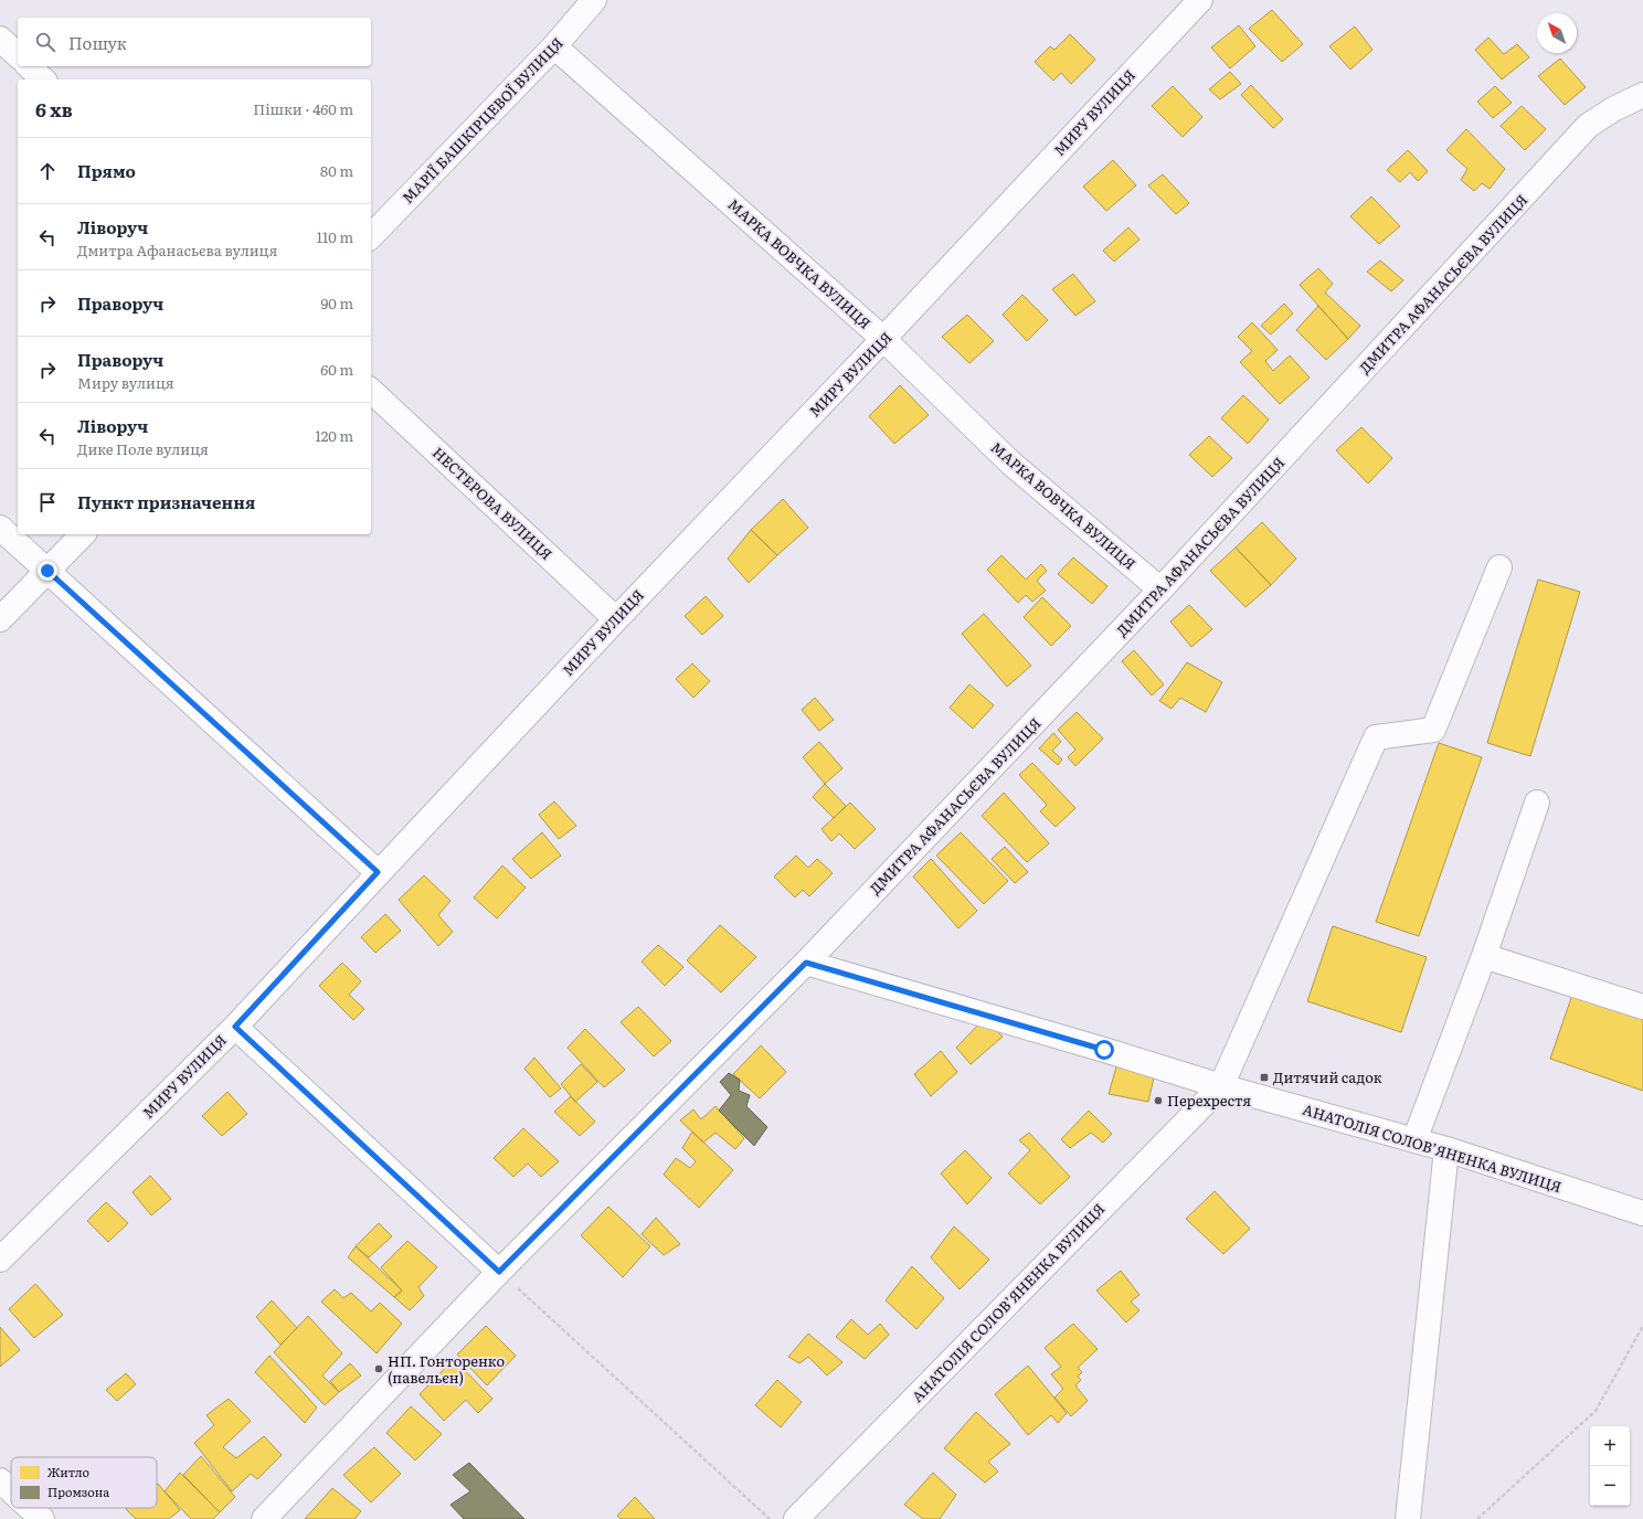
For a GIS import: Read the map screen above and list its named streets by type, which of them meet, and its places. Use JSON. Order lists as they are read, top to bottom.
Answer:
{
  "streets": {
    "street": [
      "МИРУ ВУЛИЦЯ",
      "МАРІЇ БАШКІРЦЕВОЇ ВУЛИЦЯ",
      "МАРКА ВОВЧКА ВУЛИЦЯ",
      "ДМИТРА АФАНАСЬЄВА ВУЛИЦЯ",
      "НЕСТЕРОВА ВУЛИЦЯ",
      "АНАТОЛІЯ СОЛОВ’ЯНЕНКА ВУЛИЦЯ"
    ]
  },
  "crossings": [
    ["МИРУ ВУЛИЦЯ", "МАРКА ВОВЧКА ВУЛИЦЯ"],
    ["МИРУ ВУЛИЦЯ", "НЕСТЕРОВА ВУЛИЦЯ"],
    ["МАРІЇ БАШКІРЦЕВОЇ ВУЛИЦЯ", "МАРКА ВОВЧКА ВУЛИЦЯ"],
    ["МАРКА ВОВЧКА ВУЛИЦЯ", "ДМИТРА АФАНАСЬЄВА ВУЛИЦЯ"],
    ["ДМИТРА АФАНАСЬЄВА ВУЛИЦЯ", "АНАТОЛІЯ СОЛОВ’ЯНЕНКА ВУЛИЦЯ"]
  ],
  "places": {
    "transit": ["Дитячий садок"],
    "other": ["Перехрестя", "НП. Гонторенко (павельєн)"]
  },
  "legend": ["Житло", "Промзона"],
  "north": "top left",
  "page": {
    "search": "Пошук",
    "heading": ["6 хв", "Пішки · 460 m"],
    "list": [
      ["Прямо", "80 m"],
      ["Ліворуч", "Дмитра Афанасьєва вулиця", "110 m"],
      ["Праворуч", "90 m"],
      ["Праворуч", "Миру вулиця", "60 m"],
      ["Ліворуч", "Дике Поле вулиця", "120 m"],
      "Пункт призначення"
    ],
    "map_buttons": ["+", "−"]
  }
}
